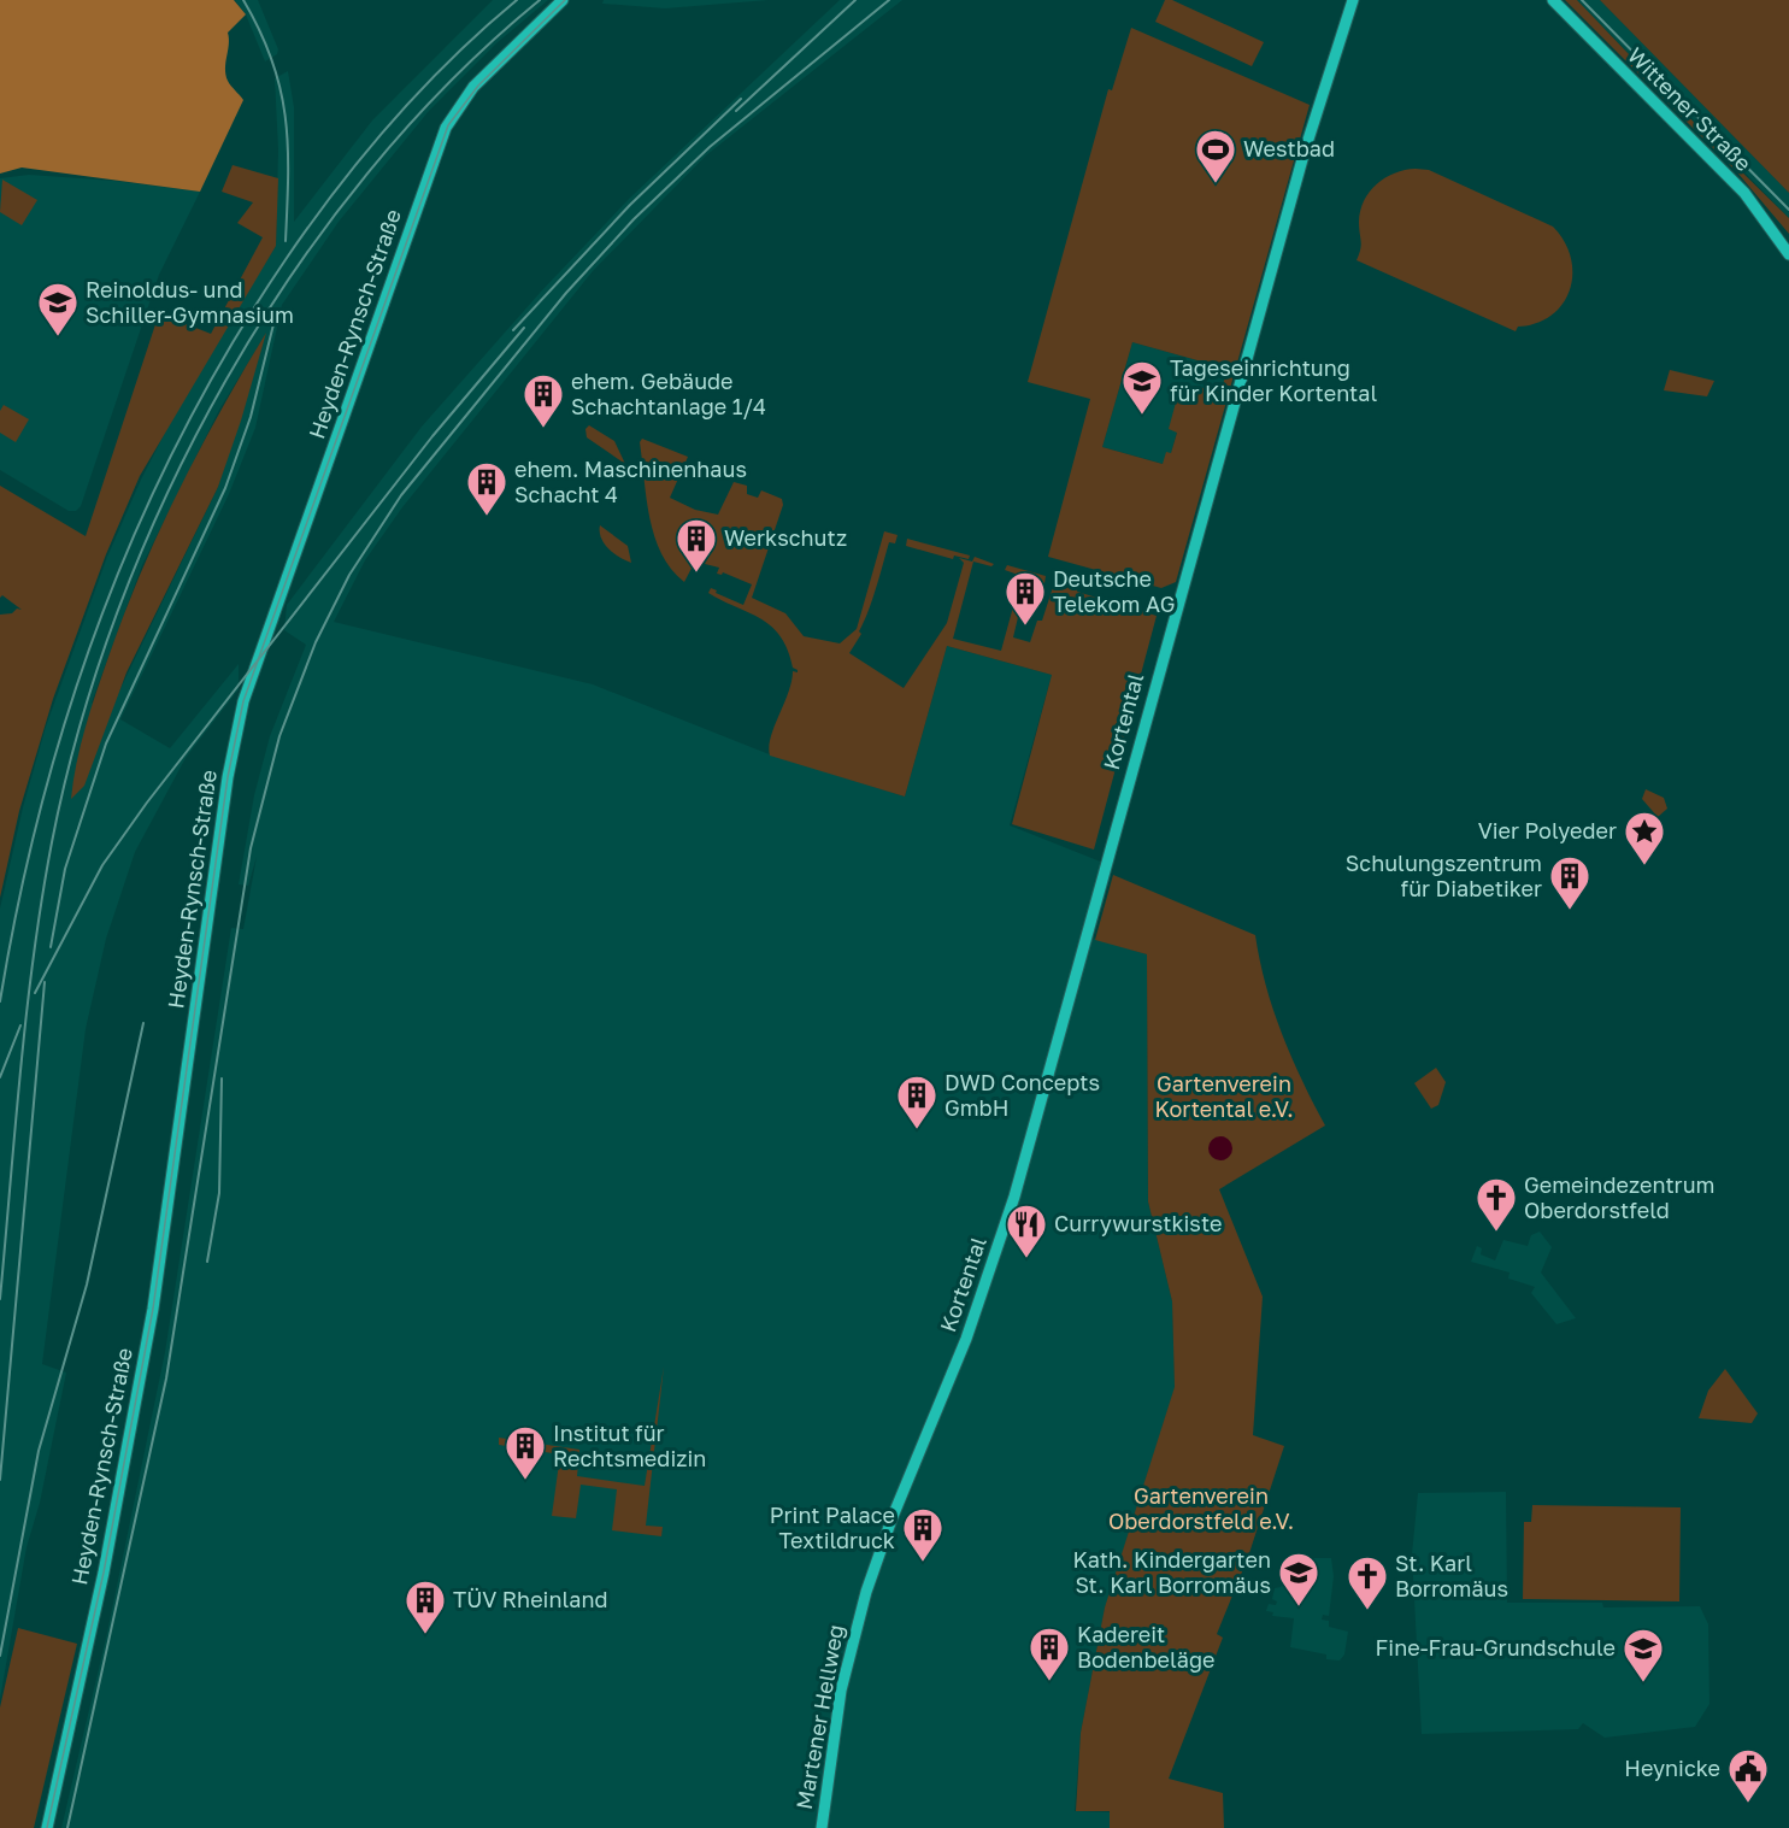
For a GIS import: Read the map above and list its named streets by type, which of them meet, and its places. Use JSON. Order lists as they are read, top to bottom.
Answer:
{
  "streets": {
    "main road": [
      "Wittener Straße",
      "Heyden-Rynsch-Straße",
      "Kortental",
      "Martener Hellweg"
    ]
  },
  "crossings": [
    ["Kortental", "Martener Hellweg"]
  ],
  "parks": ["Gartenverein Kortental e.V.", "Gartenverein Oberdorstfeld e.V."],
  "places": {
    "sports": ["Westbad"],
    "school or university": [
      "Reinoldus- und Schiller-Gymnasium",
      "Tageseinrichtung für Kinder Kortental",
      "Kath. Kindergarten St. Karl Borromäus",
      "Fine-Frau-Grundschule"
    ],
    "building": [
      "ehem. Gebäude Schachtanlage 1/4",
      "ehem. Maschinenhaus Schacht 4",
      "Werkschutz",
      "Deutsche Telekom AG",
      "Schulungszentrum für Diabetiker",
      "DWD Concepts GmbH",
      "Institut für Rechtsmedizin",
      "Print Palace Textildruck",
      "TÜV Rheinland",
      "Kadereit Bodenbeläge"
    ],
    "place": ["Vier Polyeder"],
    "church": ["Gemeindezentrum Oberdorstfeld", "St. Karl Borromäus"],
    "restaurant": ["Currywurstkiste"],
    "public building": ["Heynicke"]
  }
}
